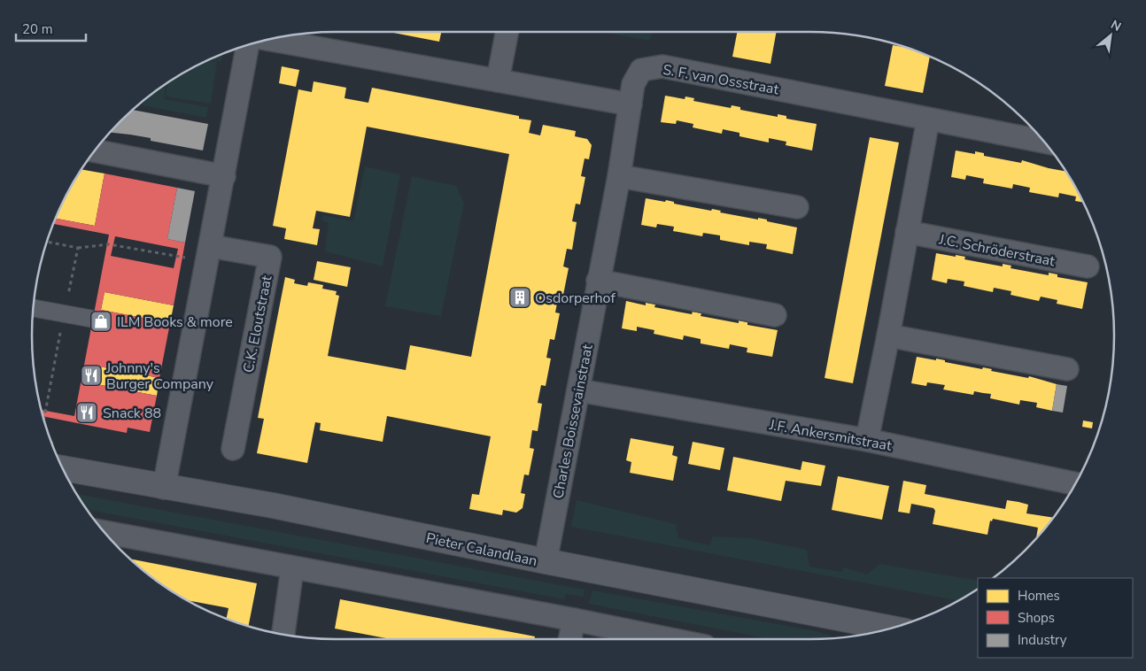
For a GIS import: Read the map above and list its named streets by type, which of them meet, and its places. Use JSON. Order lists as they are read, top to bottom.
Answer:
{
  "streets": {
    "street": [
      "S. F. van Ossstraat",
      "J.C. Schröderstraat",
      "C.K. Eloutstraat",
      "Charles Boissevainstraat",
      "J.F. Ankersmitstraat",
      "Pieter Calandlaan"
    ]
  },
  "crossings": [
    ["S. F. van Ossstraat", "Charles Boissevainstraat"],
    ["Charles Boissevainstraat", "J.F. Ankersmitstraat"],
    ["Charles Boissevainstraat", "Pieter Calandlaan"]
  ],
  "places": {
    "building": ["Osdorperhof"],
    "shop": ["ILM Books & more"],
    "restaurant": ["Johnny's Burger Company", "Snack 88"]
  },
  "legend": ["Homes", "Shops", "Industry"],
  "scale_bar": "20 m",
  "north": "top right"
}
